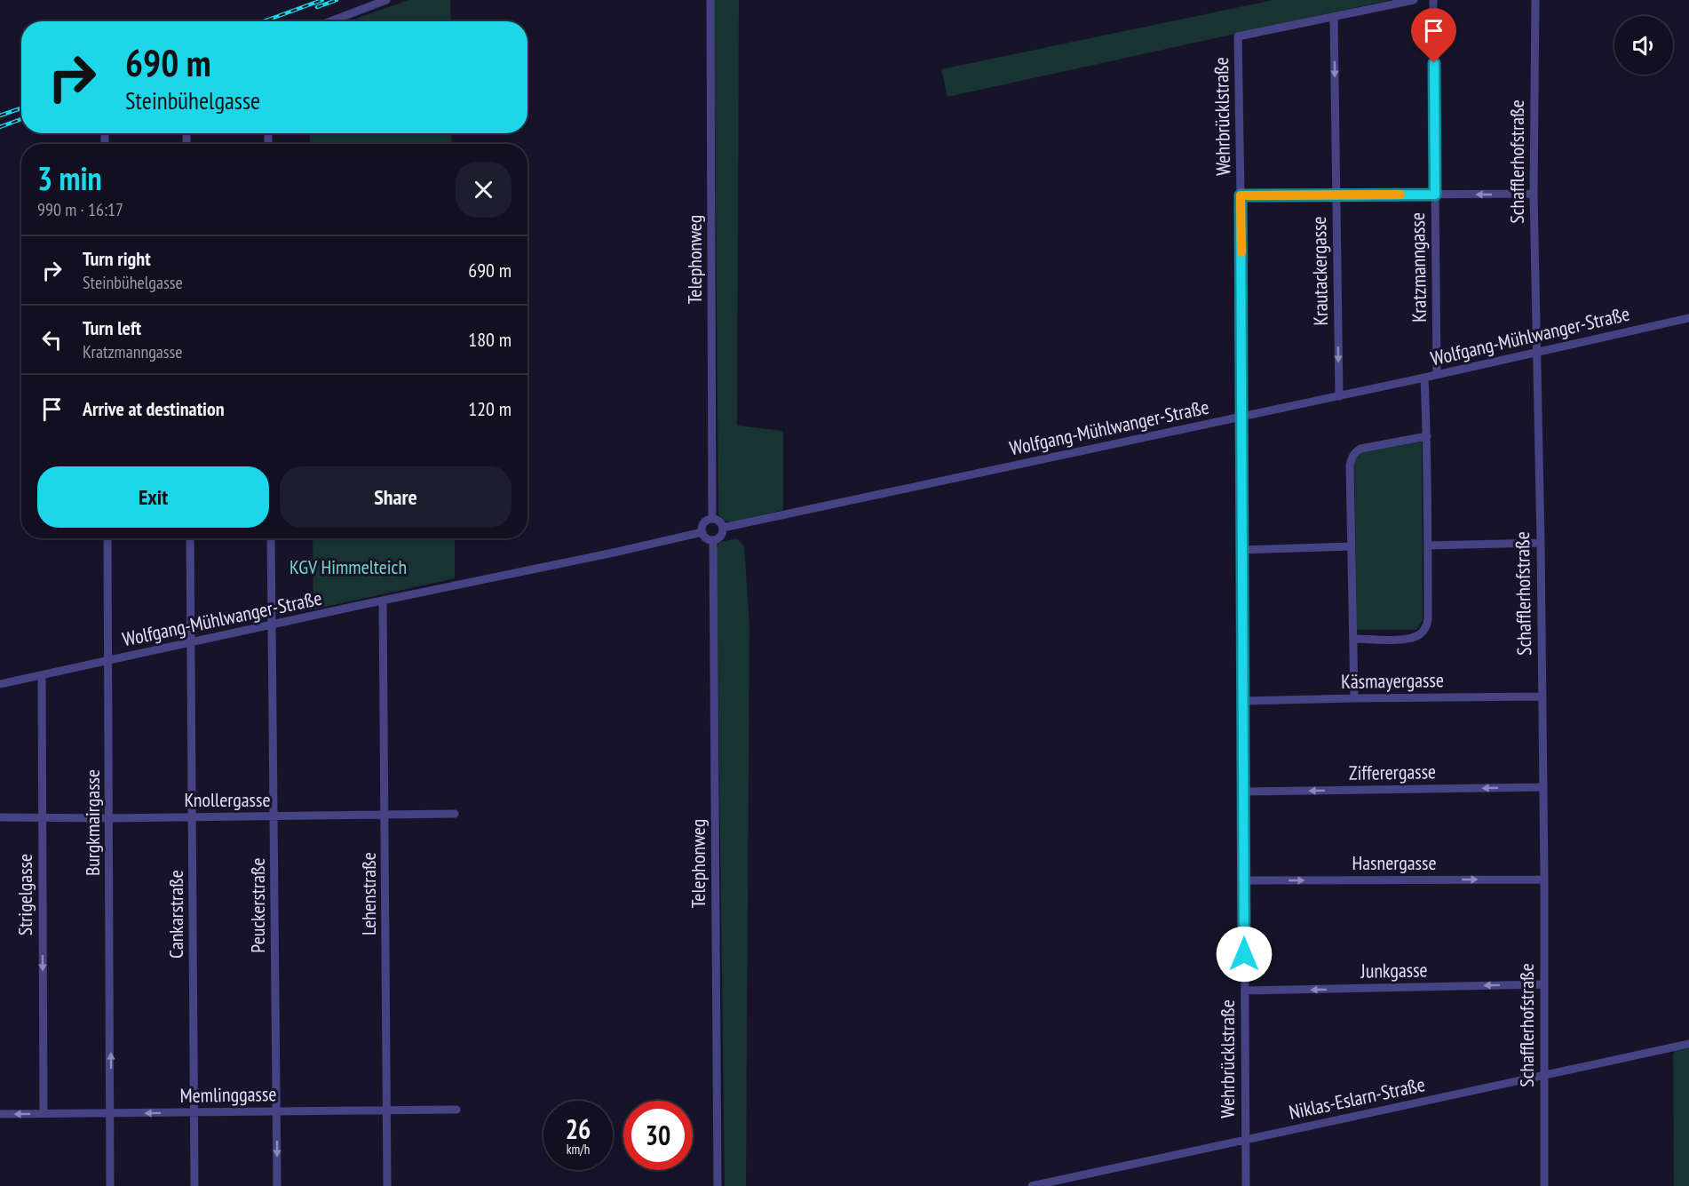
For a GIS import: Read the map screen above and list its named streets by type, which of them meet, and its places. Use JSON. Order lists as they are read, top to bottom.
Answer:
{
  "streets": {
    "street": [
      "Wehrbrücklstraße",
      "Schafflerhofstraße",
      "Telephonweg",
      "Kratzmanngasse",
      "Krautackergasse",
      "Wolfgang-Mühlwanger-Straße",
      "Käsmayergasse",
      "Zifferergasse",
      "Knollergasse",
      "Burgkmairgasse",
      "Hasnergasse",
      "Lehenstraße",
      "Strigelgasse",
      "Peuckerstraße",
      "Cankarstraße",
      "Junkgasse",
      "Memlinggasse",
      "Niklas-Eslarn-Straße"
    ]
  },
  "crossings": [
    ["Wehrbrücklstraße", "Krautackergasse"],
    ["Wehrbrücklstraße", "Wolfgang-Mühlwanger-Straße"],
    ["Wehrbrücklstraße", "Käsmayergasse"],
    ["Wehrbrücklstraße", "Zifferergasse"],
    ["Wehrbrücklstraße", "Hasnergasse"],
    ["Wehrbrücklstraße", "Junkgasse"],
    ["Wehrbrücklstraße", "Niklas-Eslarn-Straße"],
    ["Schafflerhofstraße", "Wolfgang-Mühlwanger-Straße"],
    ["Schafflerhofstraße", "Käsmayergasse"],
    ["Schafflerhofstraße", "Zifferergasse"],
    ["Schafflerhofstraße", "Hasnergasse"],
    ["Schafflerhofstraße", "Junkgasse"],
    ["Schafflerhofstraße", "Niklas-Eslarn-Straße"],
    ["Telephonweg", "Wolfgang-Mühlwanger-Straße"],
    ["Kratzmanngasse", "Wolfgang-Mühlwanger-Straße"],
    ["Krautackergasse", "Wolfgang-Mühlwanger-Straße"],
    ["Wolfgang-Mühlwanger-Straße", "Burgkmairgasse"],
    ["Wolfgang-Mühlwanger-Straße", "Lehenstraße"],
    ["Wolfgang-Mühlwanger-Straße", "Strigelgasse"],
    ["Wolfgang-Mühlwanger-Straße", "Peuckerstraße"],
    ["Wolfgang-Mühlwanger-Straße", "Cankarstraße"],
    ["Knollergasse", "Burgkmairgasse"],
    ["Knollergasse", "Lehenstraße"],
    ["Knollergasse", "Strigelgasse"],
    ["Knollergasse", "Peuckerstraße"],
    ["Knollergasse", "Cankarstraße"],
    ["Burgkmairgasse", "Memlinggasse"],
    ["Lehenstraße", "Memlinggasse"],
    ["Strigelgasse", "Memlinggasse"],
    ["Peuckerstraße", "Memlinggasse"],
    ["Cankarstraße", "Memlinggasse"]
  ],
  "one_way": [
    "Krautackergasse",
    "Zifferergasse",
    "Burgkmairgasse",
    "Hasnergasse",
    "Strigelgasse",
    "Junkgasse"
  ],
  "parks": ["KGV Himmelteich"],
  "page": {
    "turn": ["690 m", "Steinbühelgasse"],
    "heading": ["3 min", "990 m · 16:17"],
    "list": [
      {
        "name": "Turn right",
        "note": "Steinbühelgasse",
        "value": "690 m"
      },
      {
        "name": "Turn left",
        "note": "Kratzmanngasse",
        "value": "180 m"
      },
      {
        "name": "Arrive at destination",
        "value": "120 m"
      }
    ],
    "buttons": ["Exit", "Share"],
    "speed": "26 km/h",
    "limit": "30"
  }
}
